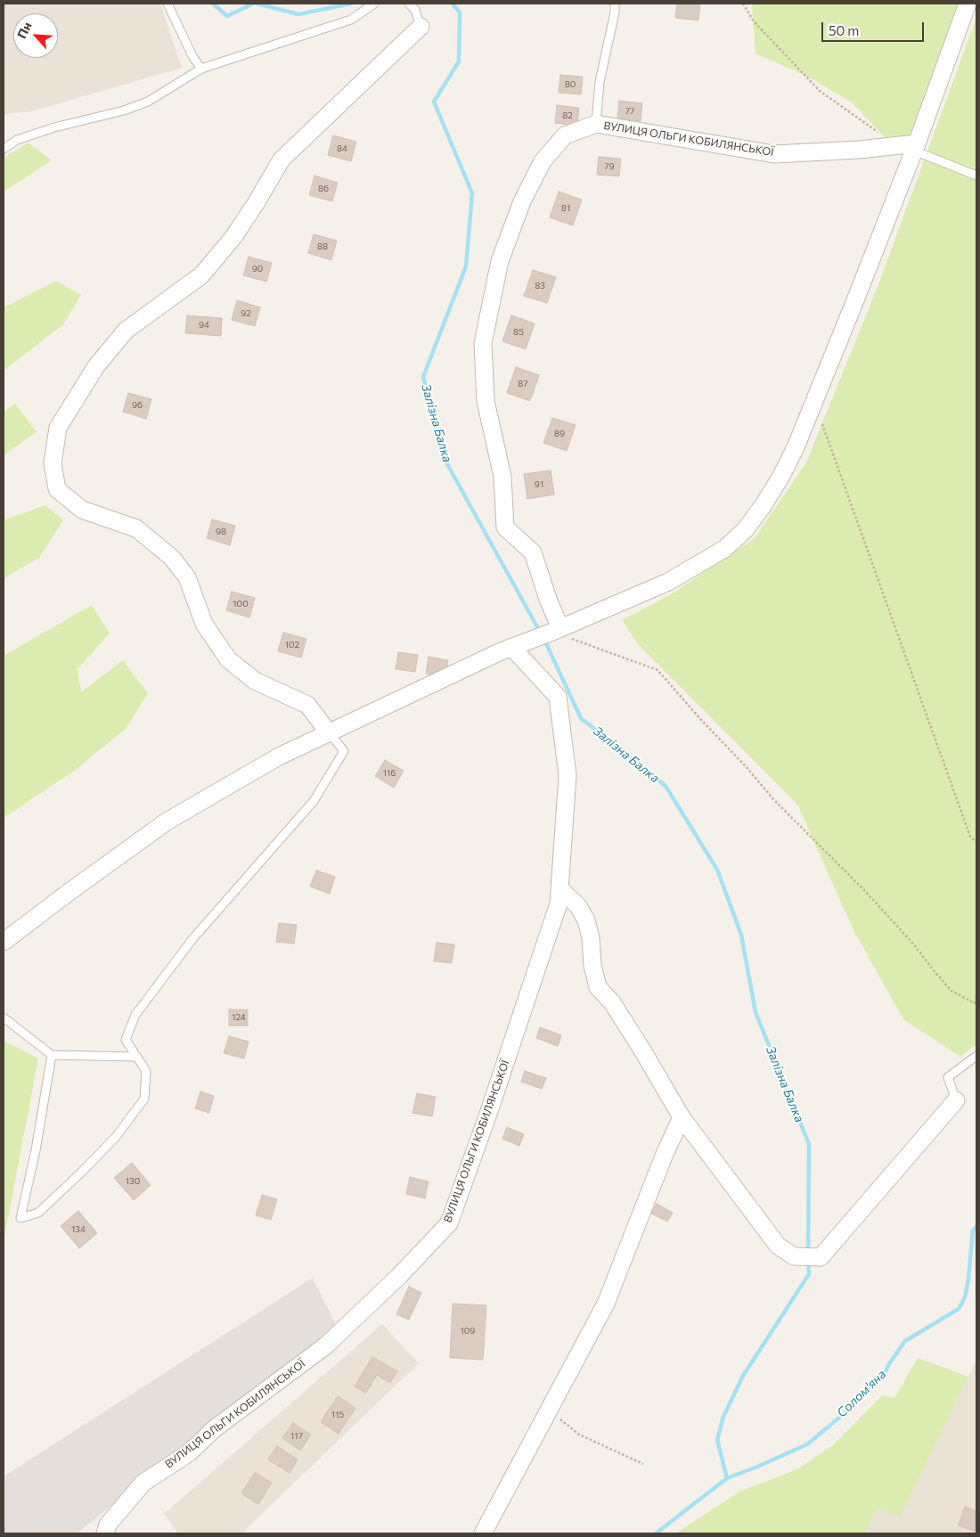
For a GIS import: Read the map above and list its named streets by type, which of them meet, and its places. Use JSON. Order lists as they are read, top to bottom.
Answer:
{
  "streets": {
    "street": ["ВУЛИЦЯ ОЛЬГИ КОБИЛЯНСЬКОЇ"]
  },
  "water": ["Залізна Балка", "Солом'яна"],
  "house_numbers": [
    "80",
    "77",
    "82",
    "84",
    "79",
    "86",
    "81",
    "88",
    "90",
    "83",
    "92",
    "94",
    "85",
    "87",
    "96",
    "89",
    "91",
    "98",
    "100",
    "102",
    "116",
    "124",
    "130",
    "134",
    "109",
    "115",
    "117"
  ],
  "scale_bar": "50 m",
  "north": "top left"
}
